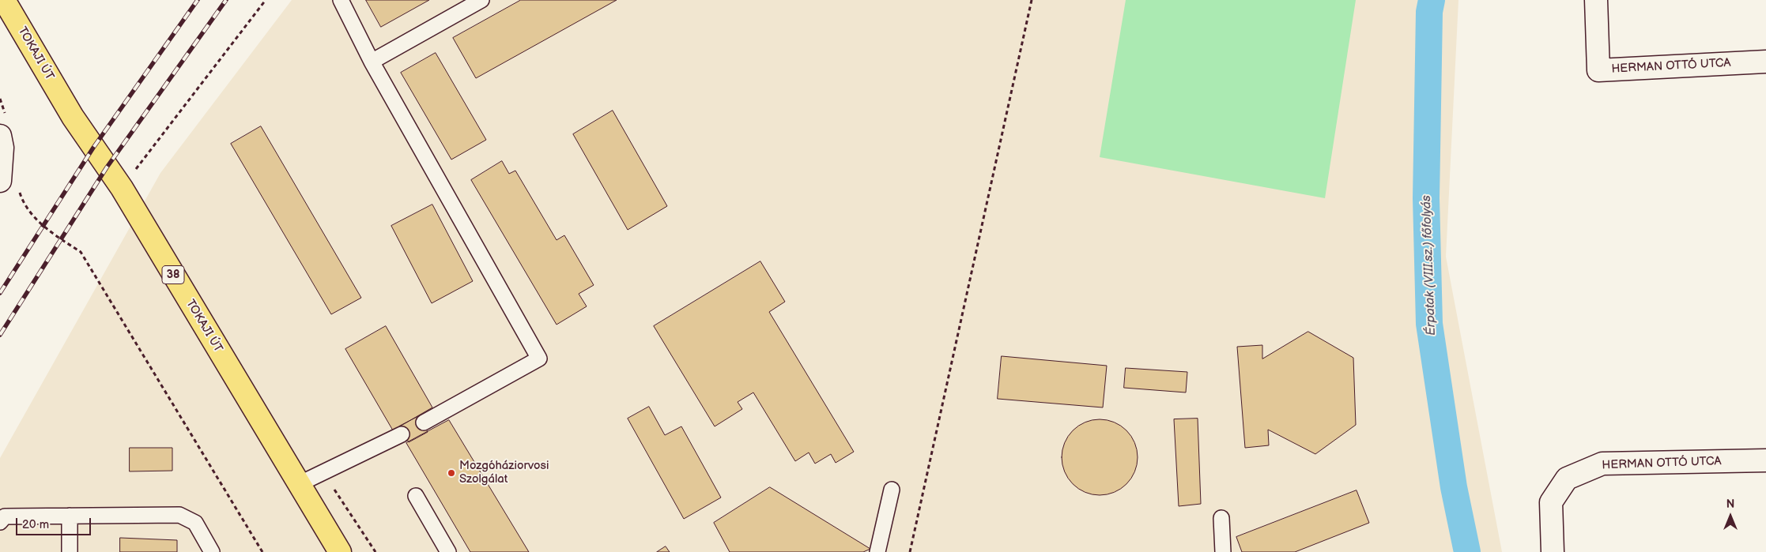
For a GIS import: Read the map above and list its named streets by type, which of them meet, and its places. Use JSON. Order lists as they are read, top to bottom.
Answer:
{
  "streets": {
    "main road": ["TOKAJI ÚT", "38"],
    "street": ["HERMAN OTTÓ UTCA"]
  },
  "water": ["Érpatak (VIII.sz.) főfolyás"],
  "places": ["Mozgóháziorvosi Szolgálat"],
  "scale_bar": "20 m",
  "north": "top"
}
